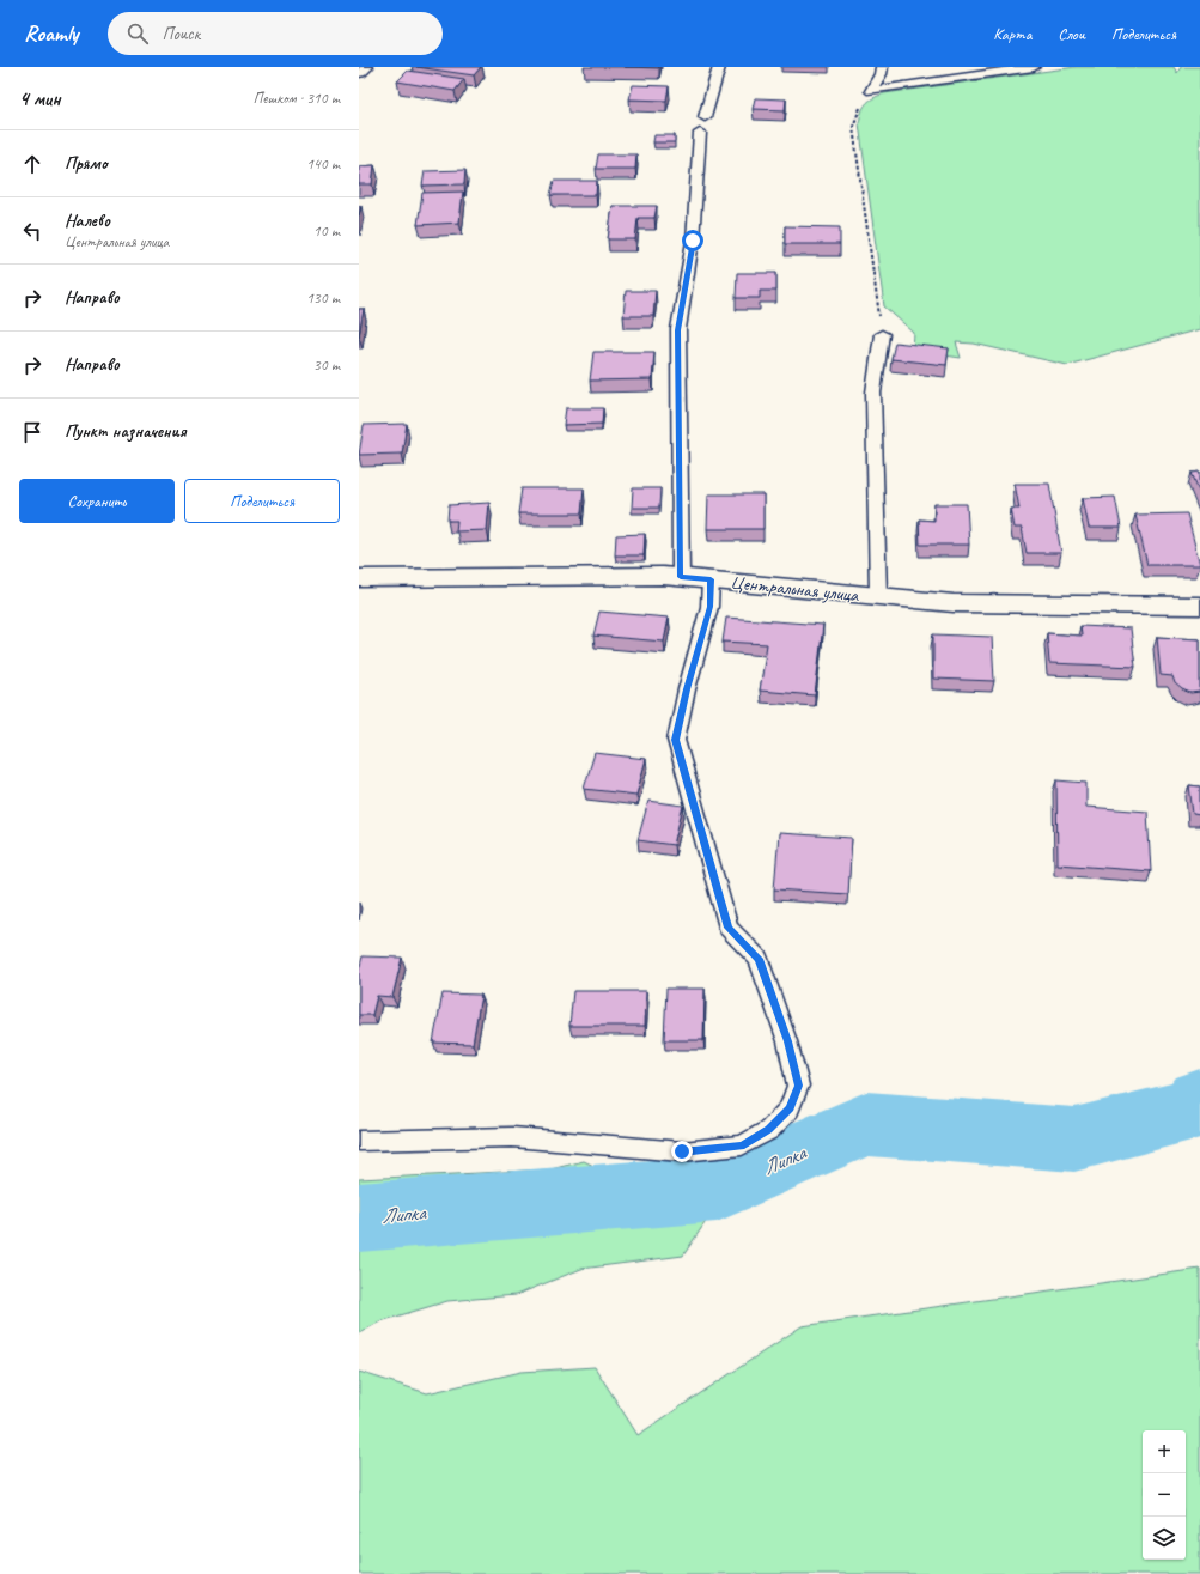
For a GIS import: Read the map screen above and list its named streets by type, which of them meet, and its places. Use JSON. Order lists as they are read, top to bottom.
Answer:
{
  "streets": {
    "street": ["Центральная улица"]
  },
  "water": ["Липка"],
  "page": {
    "header": "Roamly",
    "search": "Поиск",
    "nav": ["Карта", "Слои", "Поделиться"],
    "heading": ["4 мин", "Пешком · 310 m"],
    "list": [
      ["Прямо", "140 m"],
      ["Налево", "Центральная улица", "10 m"],
      ["Направо", "130 m"],
      ["Направо", "30 m"],
      "Пункт назначения"
    ],
    "buttons": ["Сохранить", "Поделиться"],
    "map_buttons": ["+", "−"]
  }
}
